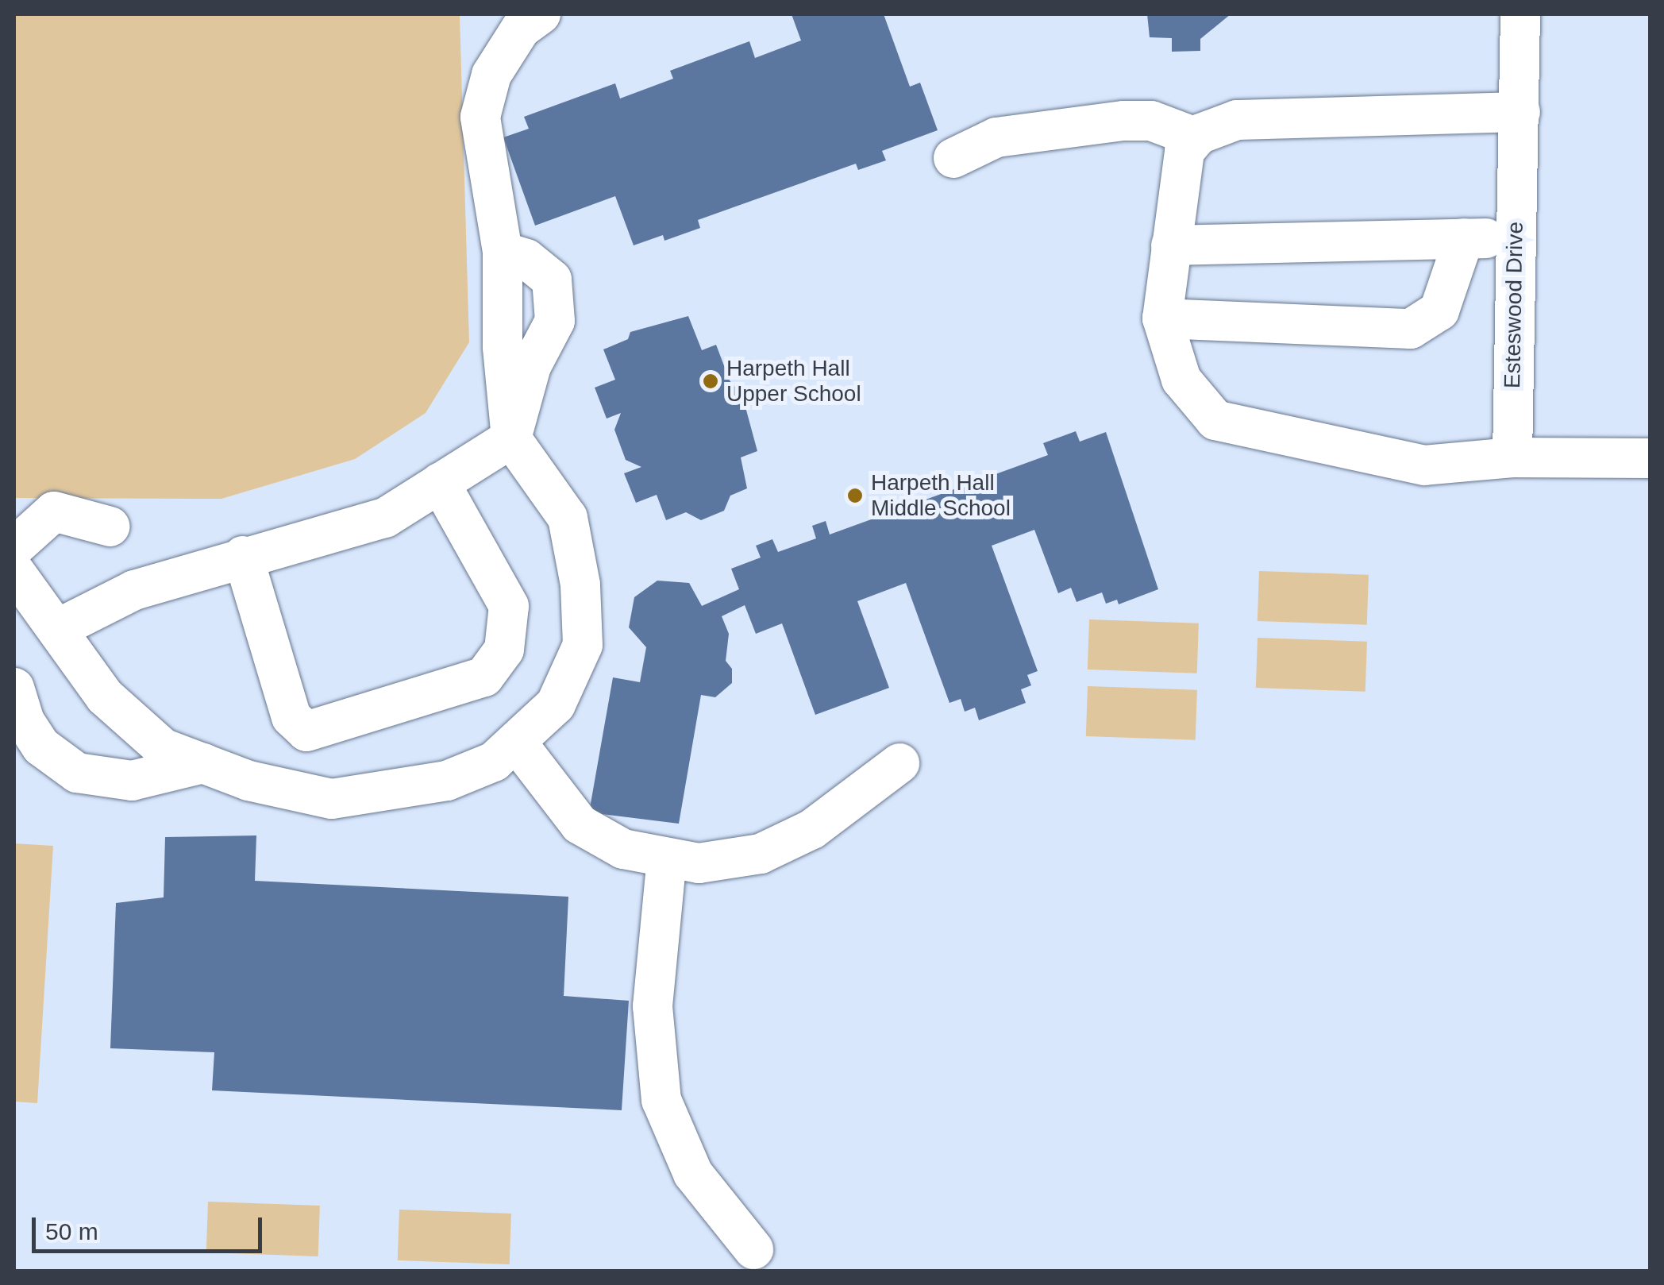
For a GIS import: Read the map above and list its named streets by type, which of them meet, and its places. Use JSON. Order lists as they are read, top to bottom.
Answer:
{
  "streets": {
    "street": ["Esteswood Drive"]
  },
  "places": ["Harpeth Hall Upper School", "Harpeth Hall Middle School"],
  "scale_bar": "50 m"
}
